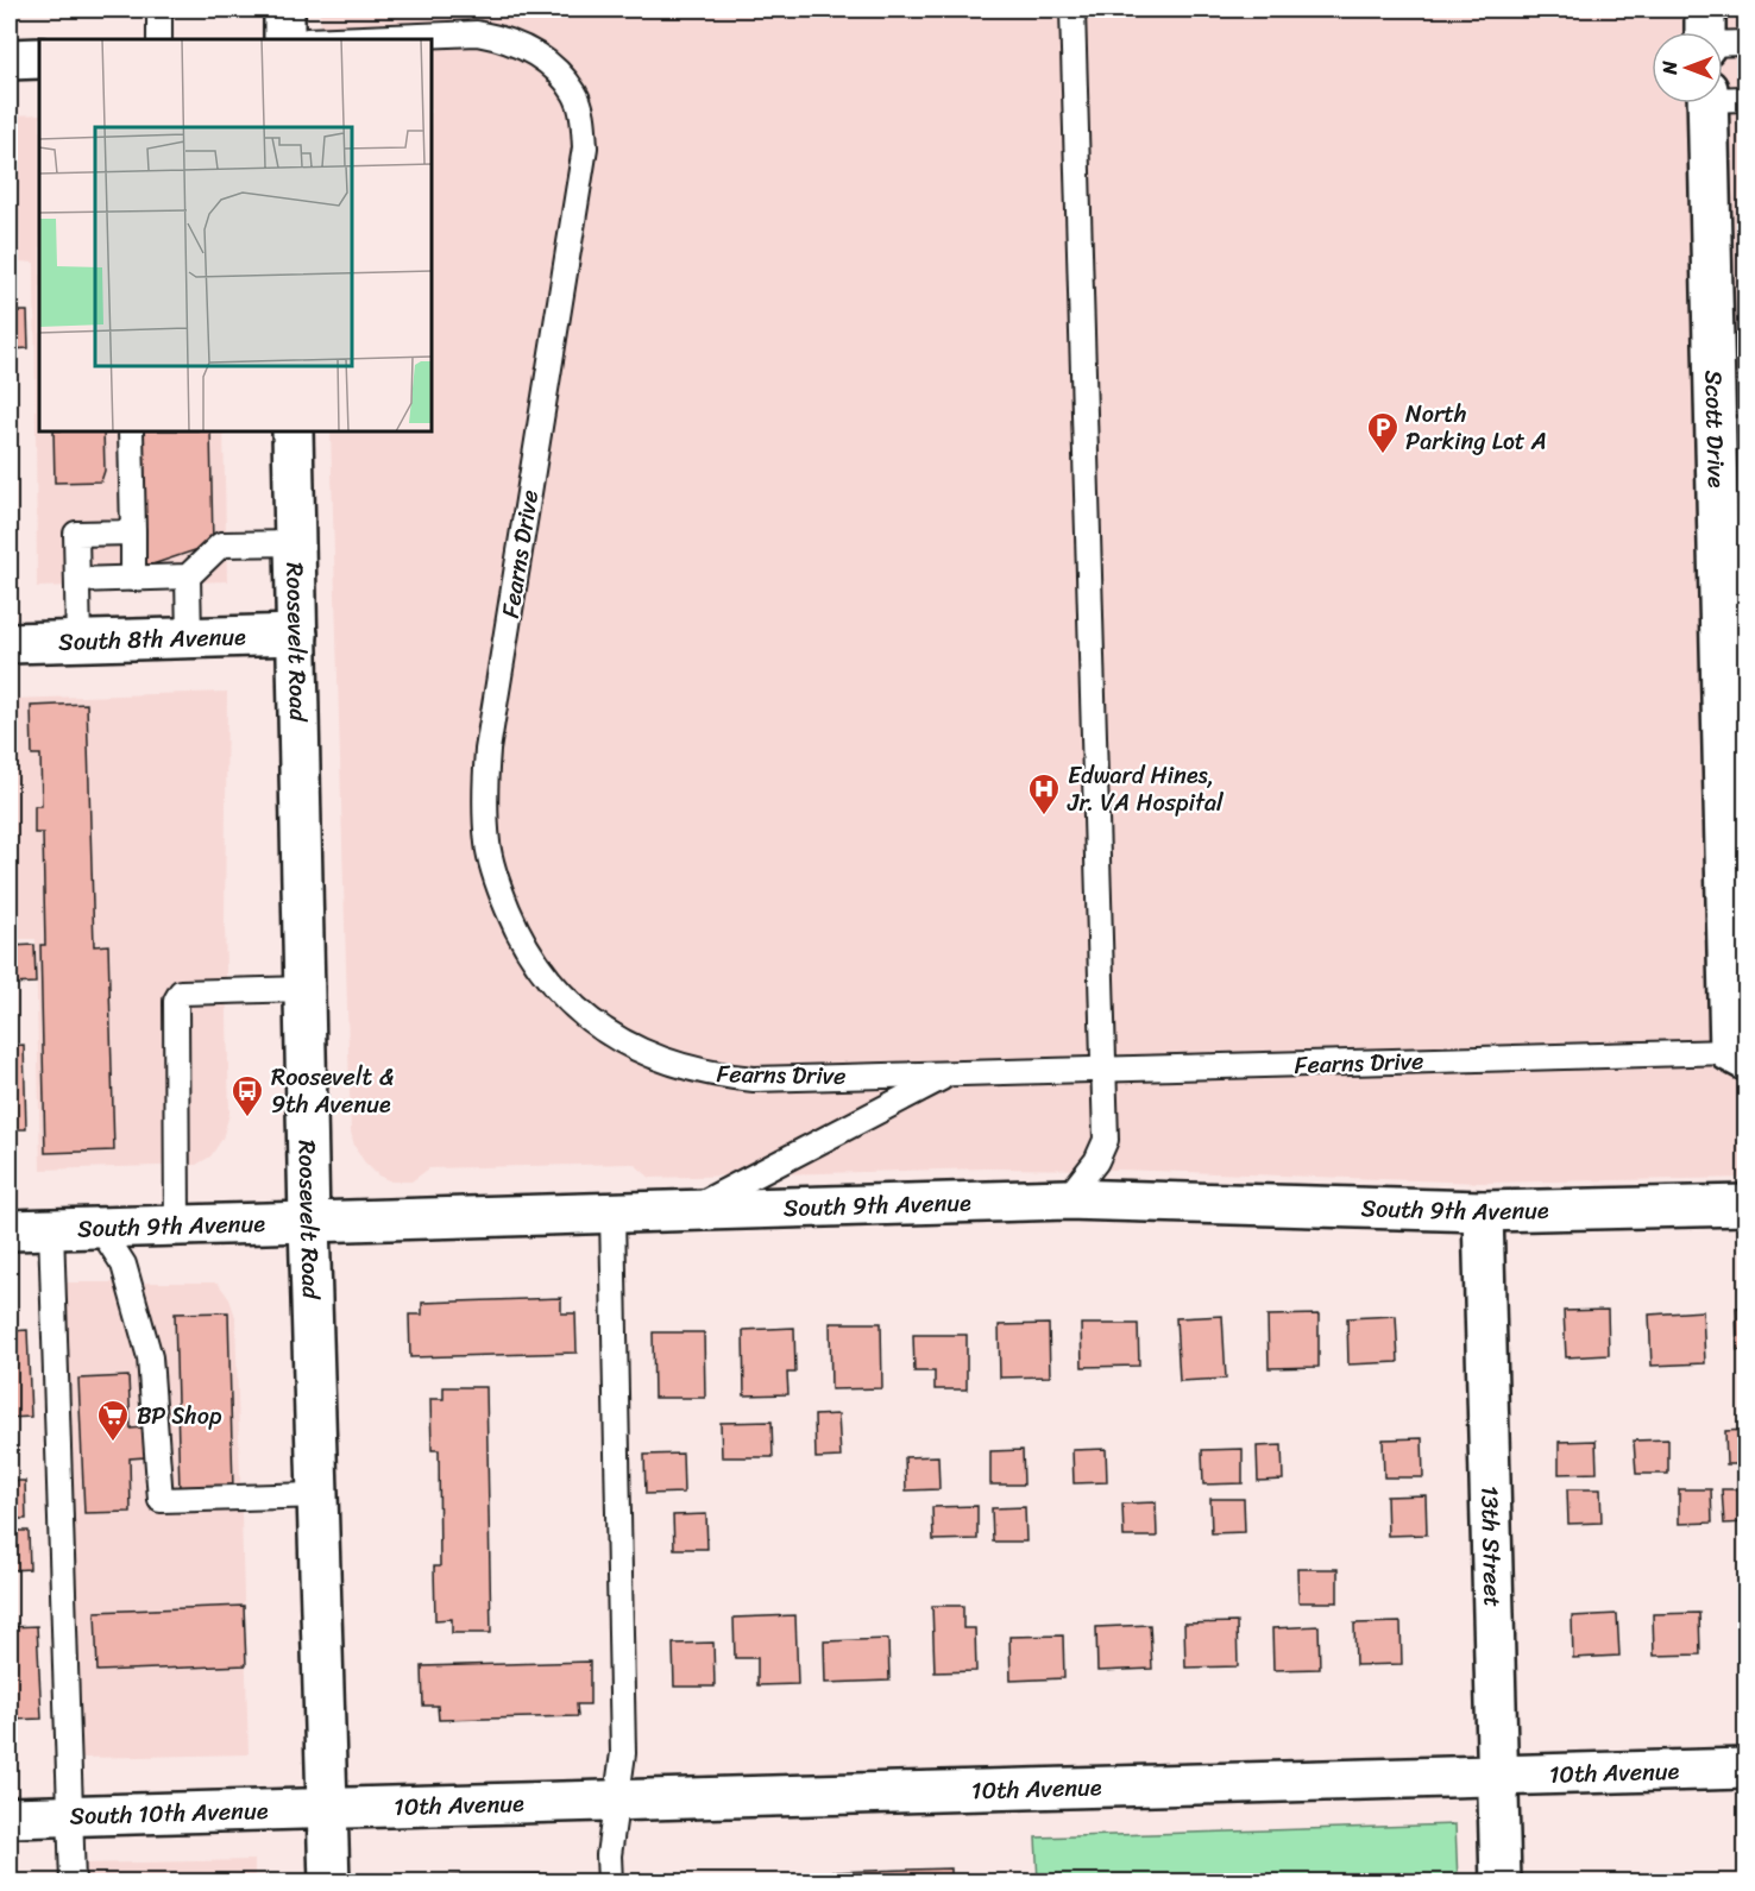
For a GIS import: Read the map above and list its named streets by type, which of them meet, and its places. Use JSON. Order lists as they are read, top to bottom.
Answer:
{
  "streets": {
    "street": [
      "Scott Drive",
      "South 8th Avenue",
      "Roosevelt Road",
      "South 9th Avenue",
      "13th Street",
      "10th Avenue",
      "South 10th Avenue"
    ],
    "lane": ["Fearns Drive"]
  },
  "crossings": [
    ["Scott Drive", "Fearns Drive"],
    ["South 8th Avenue", "Roosevelt Road"],
    ["Roosevelt Road", "South 9th Avenue"],
    ["Roosevelt Road", "10th Avenue"],
    ["Roosevelt Road", "South 10th Avenue"],
    ["South 9th Avenue", "13th Street"],
    ["13th Street", "10th Avenue"],
    ["10th Avenue", "South 10th Avenue"]
  ],
  "places": {
    "parking": ["North Parking Lot A"],
    "hospital": ["Edward Hines, Jr. VA Hospital"],
    "bus stop": ["Roosevelt & 9th Avenue"],
    "supermarket": ["BP Shop"]
  },
  "north": "left"
}
